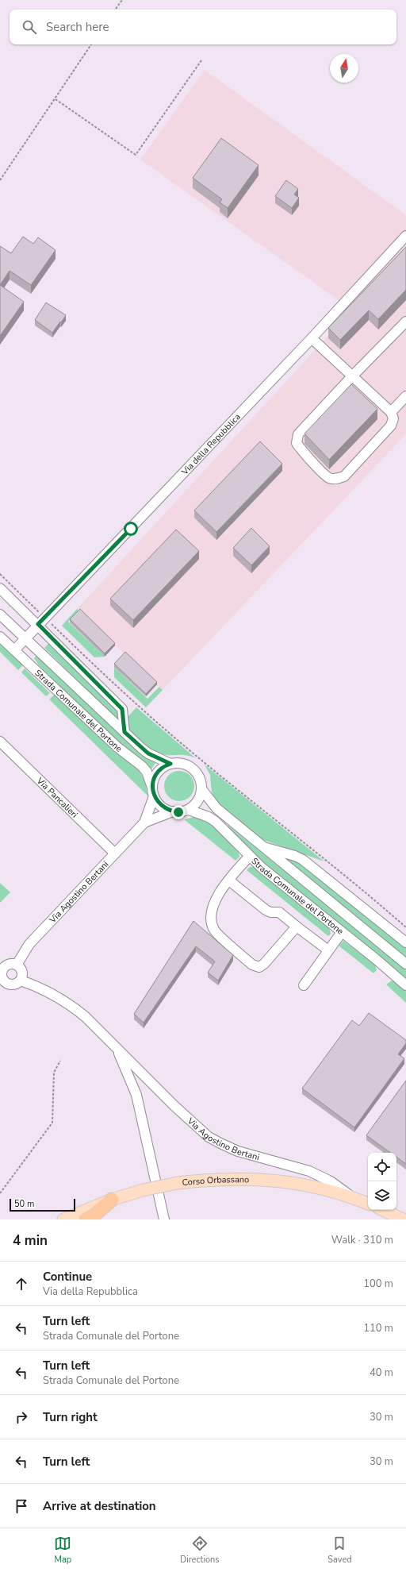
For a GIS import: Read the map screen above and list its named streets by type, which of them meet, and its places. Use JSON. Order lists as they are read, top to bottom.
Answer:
{
  "streets": {
    "main road": ["Corso Orbassano"],
    "street": [
      "Via della Repubblica",
      "Strada Comunale del Portone",
      "Via Pancalieri",
      "Via Agostino Bertani"
    ]
  },
  "crossings": [
    ["Via della Repubblica", "Strada Comunale del Portone"],
    ["Strada Comunale del Portone", "Via Agostino Bertani"],
    ["Via Pancalieri", "Via Agostino Bertani"],
    ["Via Agostino Bertani", "Corso Orbassano"]
  ],
  "scale_bar": "50 m",
  "north": "top",
  "page": {
    "search": "Search here",
    "scale": "50 m",
    "heading": ["4 min", "Walk · 310 m"],
    "list": [
      ["Continue", "Via della Repubblica", "100 m"],
      ["Turn left", "Strada Comunale del Portone", "110 m"],
      ["Turn left", "Strada Comunale del Portone", "40 m"],
      ["Turn right", "30 m"],
      ["Turn left", "30 m"],
      "Arrive at destination"
    ],
    "nav": ["Map", "Directions", "Saved"]
  }
}
